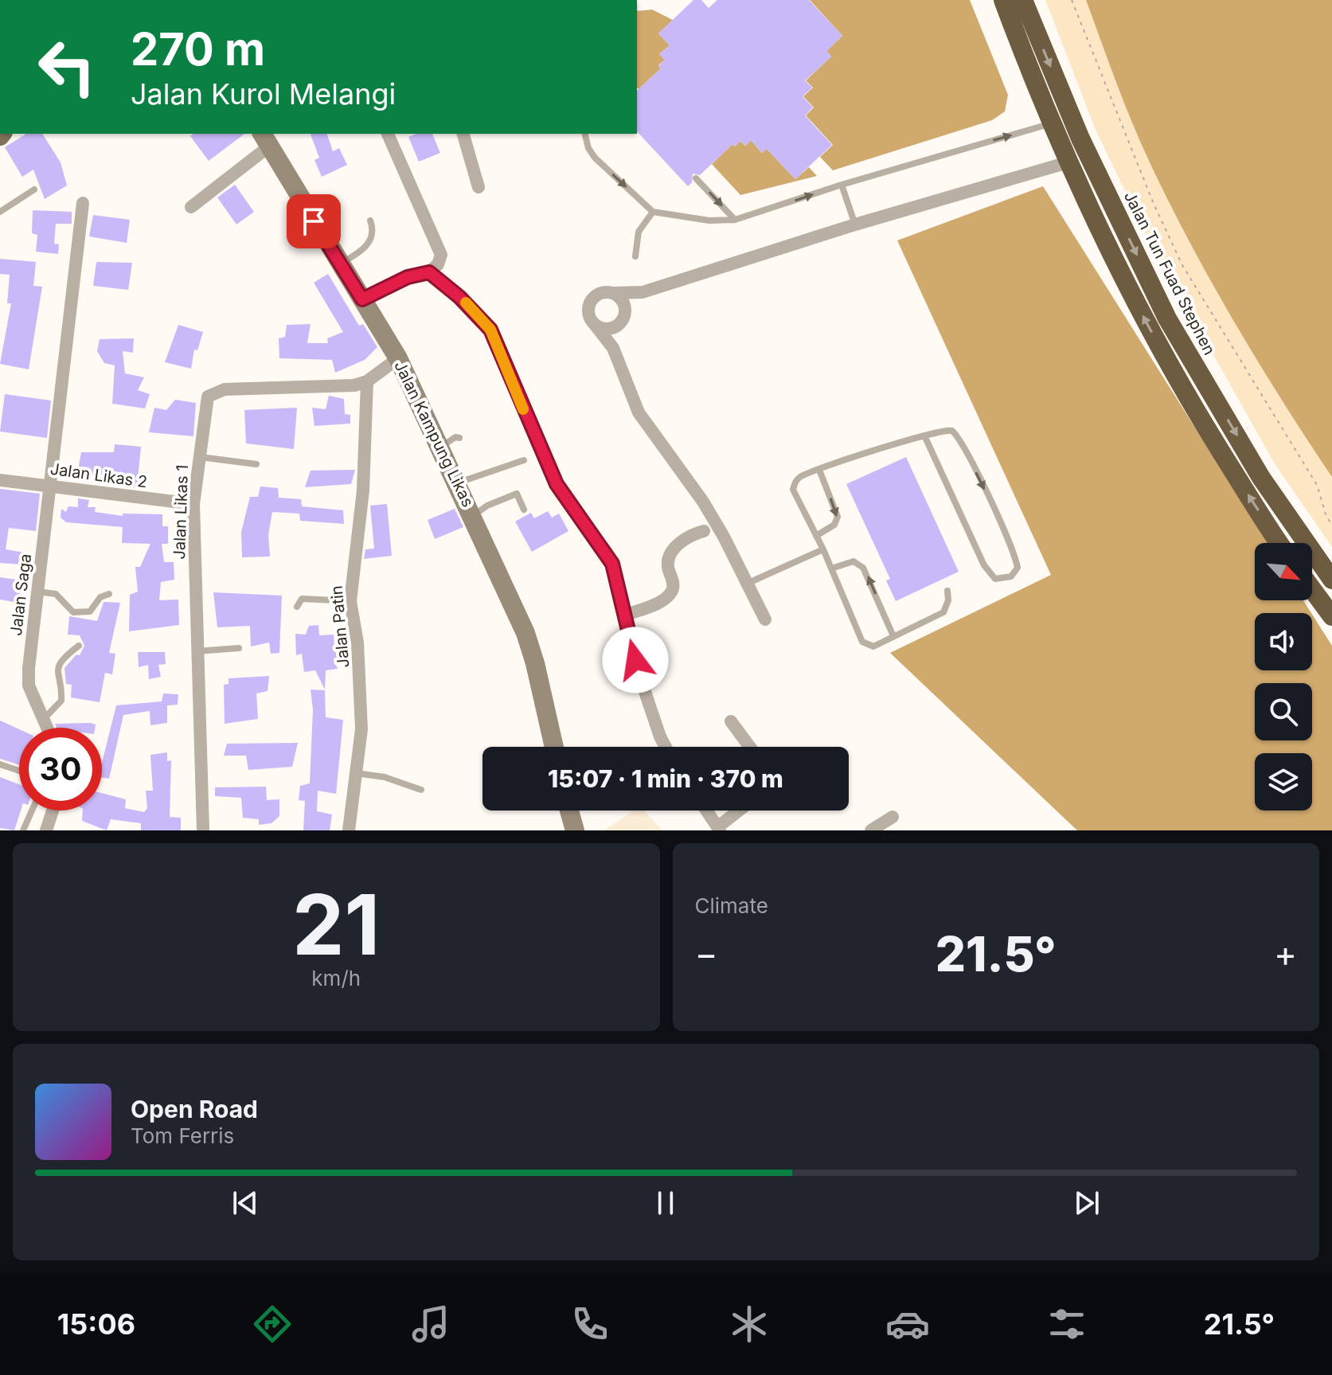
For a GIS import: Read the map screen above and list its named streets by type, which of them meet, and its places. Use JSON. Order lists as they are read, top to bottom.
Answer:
{
  "streets": {
    "highway": ["Jalan Tun Fuad Stephen"],
    "main road": ["Jalan Kampung Likas"],
    "street": [
      "Jalan Likas 2",
      "Jalan Likas 1",
      "Jalan Saga",
      "Jalan Patin"
    ]
  },
  "crossings": [
    ["Jalan Kampung Likas", "Jalan Likas 1"],
    ["Jalan Likas 2", "Jalan Likas 1"],
    ["Jalan Likas 2", "Jalan Saga"],
    ["Jalan Likas 1", "Jalan Patin"]
  ],
  "north": "bottom right",
  "page": {
    "turn": ["270 m", "Jalan Kurol Melangi"],
    "limit": "30",
    "trip": "15:07 · 1 min · 370 m",
    "tile": [
      ["21", "km/h"],
      "Climate"
    ],
    "heat": ["−", "21.5°", "+"],
    "song": ["Open Road", "Tom Ferris"],
    "tabs": ["15:06", "21.5°"]
  }
}
